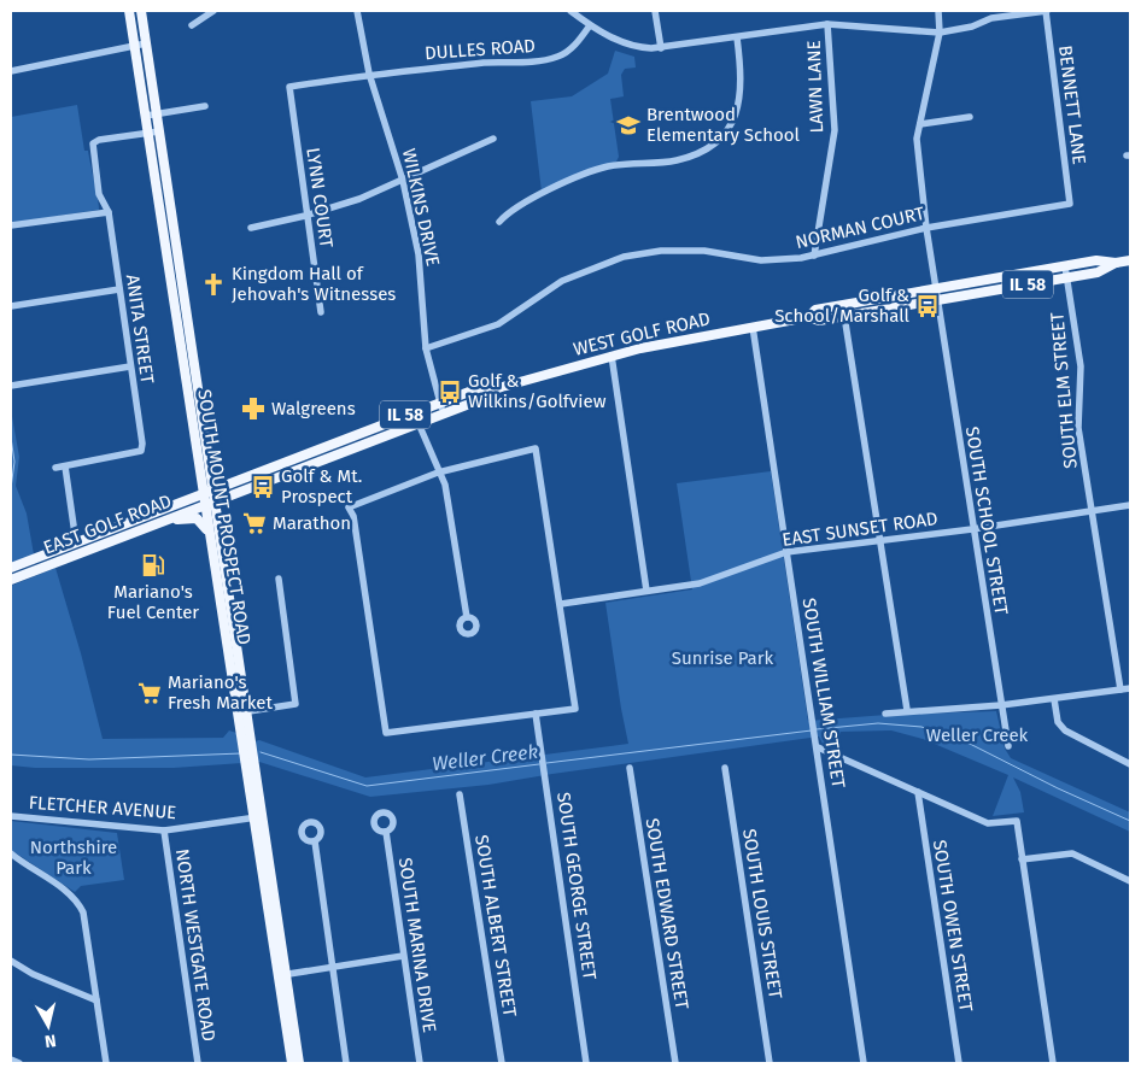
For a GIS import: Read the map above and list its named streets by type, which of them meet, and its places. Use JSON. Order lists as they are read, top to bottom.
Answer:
{
  "streets": {
    "main road": [
      "IL 58",
      "WEST GOLF ROAD",
      "SOUTH MOUNT PROSPECT ROAD",
      "EAST GOLF ROAD"
    ],
    "street": [
      "DULLES ROAD",
      "LAWN LANE",
      "BENNETT LANE",
      "LYNN COURT",
      "WILKINS DRIVE",
      "NORMAN COURT",
      "ANITA STREET",
      "SOUTH ELM STREET",
      "SOUTH SCHOOL STREET",
      "EAST SUNSET ROAD",
      "SOUTH WILLIAM STREET",
      "FLETCHER AVENUE",
      "SOUTH GEORGE STREET",
      "SOUTH EDWARD STREET",
      "SOUTH LOUIS STREET",
      "SOUTH ALBERT STREET",
      "SOUTH OWEN STREET",
      "NORTH WESTGATE ROAD",
      "SOUTH MARINA DRIVE"
    ]
  },
  "crossings": [
    ["DULLES ROAD", "LYNN COURT"],
    ["DULLES ROAD", "WILKINS DRIVE"],
    ["LAWN LANE", "NORMAN COURT"],
    ["BENNETT LANE", "NORMAN COURT"],
    ["WILKINS DRIVE", "NORMAN COURT"],
    ["WILKINS DRIVE", "WEST GOLF ROAD"],
    ["NORMAN COURT", "SOUTH SCHOOL STREET"],
    ["ANITA STREET", "SOUTH MOUNT PROSPECT ROAD"],
    ["WEST GOLF ROAD", "SOUTH ELM STREET"],
    ["WEST GOLF ROAD", "SOUTH MOUNT PROSPECT ROAD"],
    ["WEST GOLF ROAD", "SOUTH SCHOOL STREET"],
    ["WEST GOLF ROAD", "EAST GOLF ROAD"],
    ["WEST GOLF ROAD", "SOUTH WILLIAM STREET"],
    ["SOUTH ELM STREET", "EAST SUNSET ROAD"],
    ["SOUTH MOUNT PROSPECT ROAD", "EAST GOLF ROAD"],
    ["SOUTH MOUNT PROSPECT ROAD", "FLETCHER AVENUE"],
    ["SOUTH SCHOOL STREET", "EAST SUNSET ROAD"],
    ["EAST SUNSET ROAD", "SOUTH WILLIAM STREET"],
    ["FLETCHER AVENUE", "NORTH WESTGATE ROAD"]
  ],
  "water": ["Weller Creek"],
  "parks": ["Sunrise Park", "Weller Creek", "Northshire Park"],
  "places": {
    "school or university": ["Brentwood Elementary School"],
    "church": ["Kingdom Hall of Jehovah's Witnesses"],
    "bus stop": ["Golf & School/Marshall", "Golf & Wilkins/Golfview", "Golf & Mt. Prospect"],
    "pharmacy": ["Walgreens"],
    "supermarket": ["Marathon", "Mariano's Fresh Market"],
    "fuel station": ["Mariano's Fuel Center"]
  },
  "north": "bottom"
}
